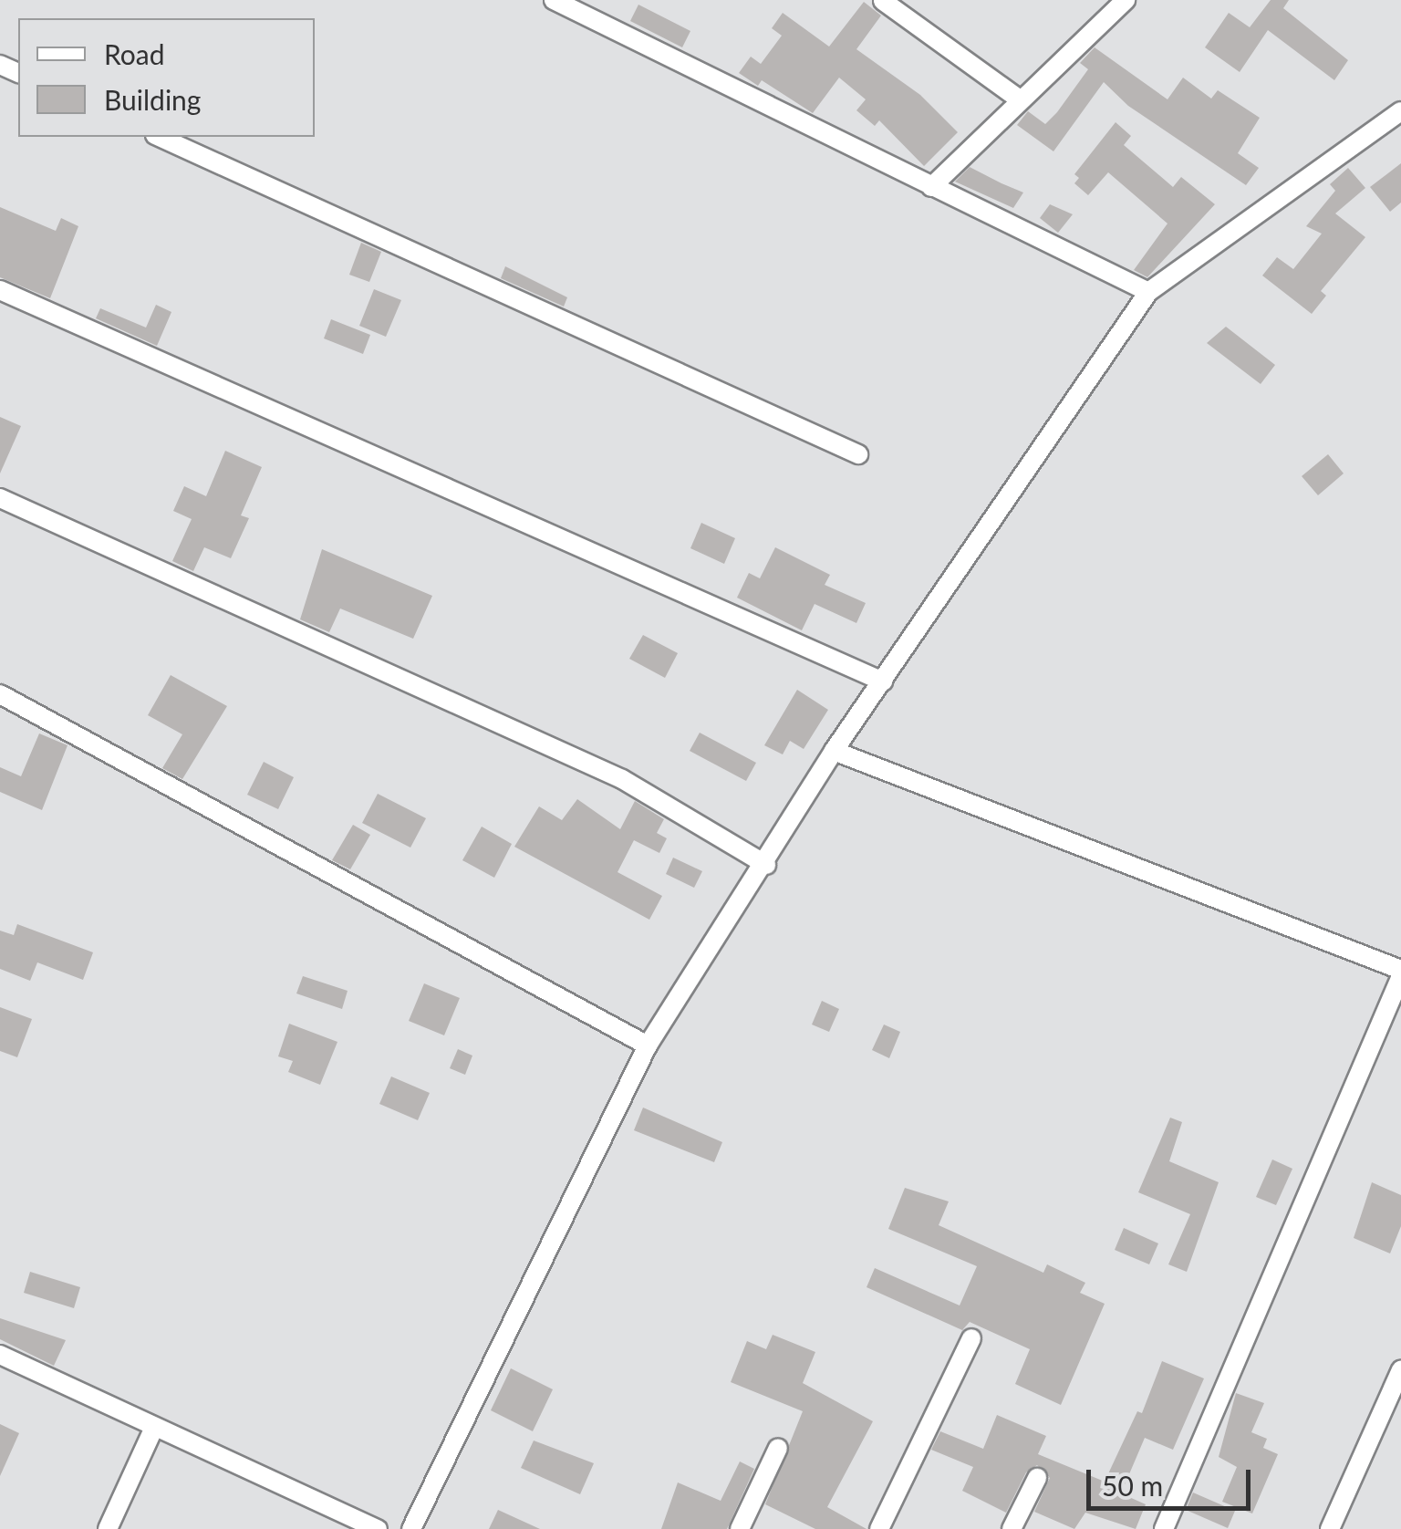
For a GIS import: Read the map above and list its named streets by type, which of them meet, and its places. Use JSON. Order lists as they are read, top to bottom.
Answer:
{
  "legend": ["Road", "Building"],
  "scale_bar": "50 m"
}
